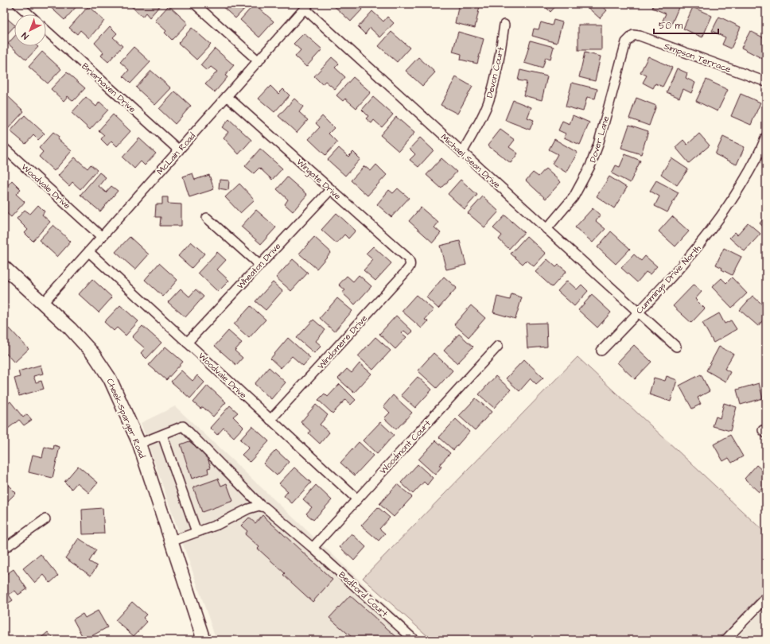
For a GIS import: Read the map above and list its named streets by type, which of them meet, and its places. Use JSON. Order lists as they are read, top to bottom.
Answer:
{
  "streets": {
    "main road": ["Cheek-Sparger Road"],
    "street": [
      "Simpson Terrace",
      "Devon Court",
      "Briarhaven Drive",
      "Dover Lane",
      "McLain Road",
      "Michael Sean Drive",
      "Wingate Drive",
      "Woodvale Drive",
      "Wheaton Drive",
      "Cummings Drive North",
      "Windomere Drive",
      "Woodmont Court",
      "Bedford Court"
    ]
  },
  "crossings": [
    ["Simpson Terrace", "Dover Lane"],
    ["Devon Court", "Michael Sean Drive"],
    ["Briarhaven Drive", "McLain Road"],
    ["Dover Lane", "Michael Sean Drive"],
    ["McLain Road", "Michael Sean Drive"],
    ["McLain Road", "Wingate Drive"],
    ["McLain Road", "Woodvale Drive"],
    ["McLain Road", "Cheek-Sparger Road"],
    ["Michael Sean Drive", "Cummings Drive North"],
    ["Wingate Drive", "Wheaton Drive"],
    ["Wingate Drive", "Windomere Drive"],
    ["Woodvale Drive", "Wheaton Drive"],
    ["Woodvale Drive", "Windomere Drive"],
    ["Woodvale Drive", "Woodmont Court"],
    ["Woodmont Court", "Bedford Court"]
  ],
  "scale_bar": "50 m",
  "north": "bottom left"
}
